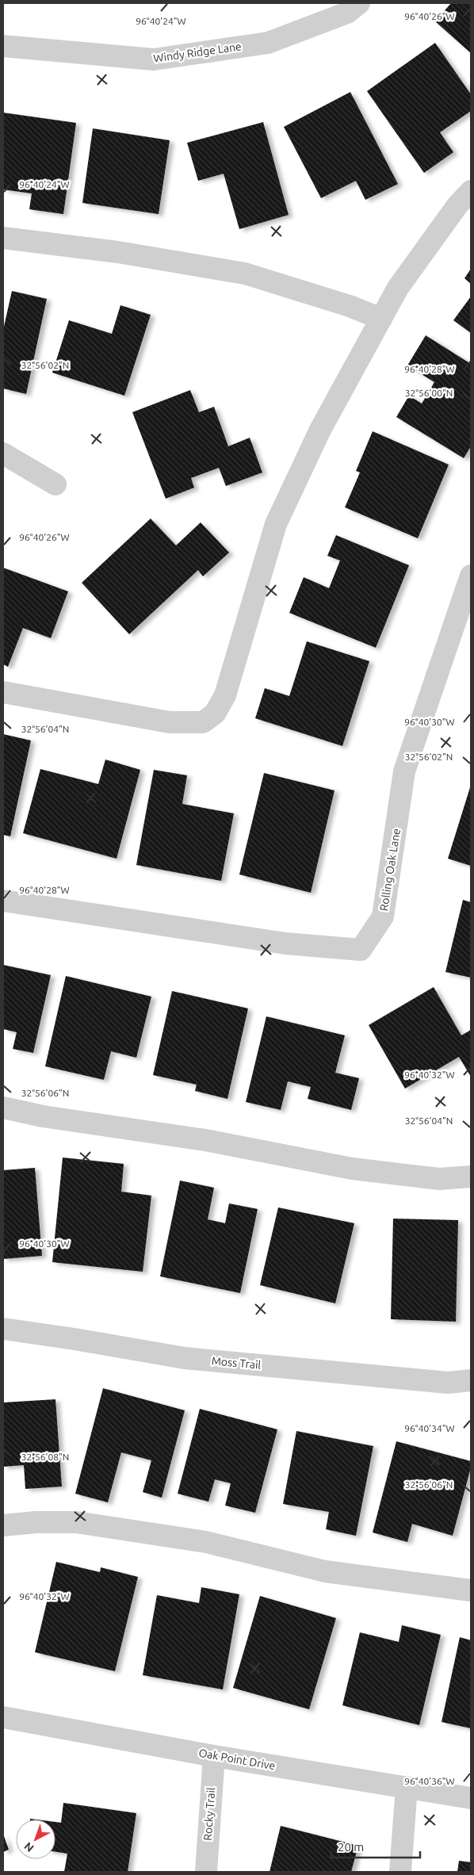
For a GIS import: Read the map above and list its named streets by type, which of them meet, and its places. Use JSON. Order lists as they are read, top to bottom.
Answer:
{
  "streets": {
    "street": [
      "Windy Ridge Lane",
      "Rolling Oak Lane",
      "Moss Trail",
      "Oak Point Drive",
      "Rocky Trail"
    ]
  },
  "crossings": [
    ["Oak Point Drive", "Rocky Trail"]
  ],
  "scale_bar": "20 m",
  "north": "bottom left",
  "coordinates": [
    "96°40'26\"W",
    "96°40'24\"W",
    "32°56'02\"N",
    "96°40'28\"W",
    "32°56'00\"N",
    "96°40'30\"W",
    "32°56'04\"N",
    "96°40'32\"W",
    "32°56'06\"N",
    "96°40'34\"W",
    "32°56'08\"N",
    "96°40'36\"W"
  ]
}
